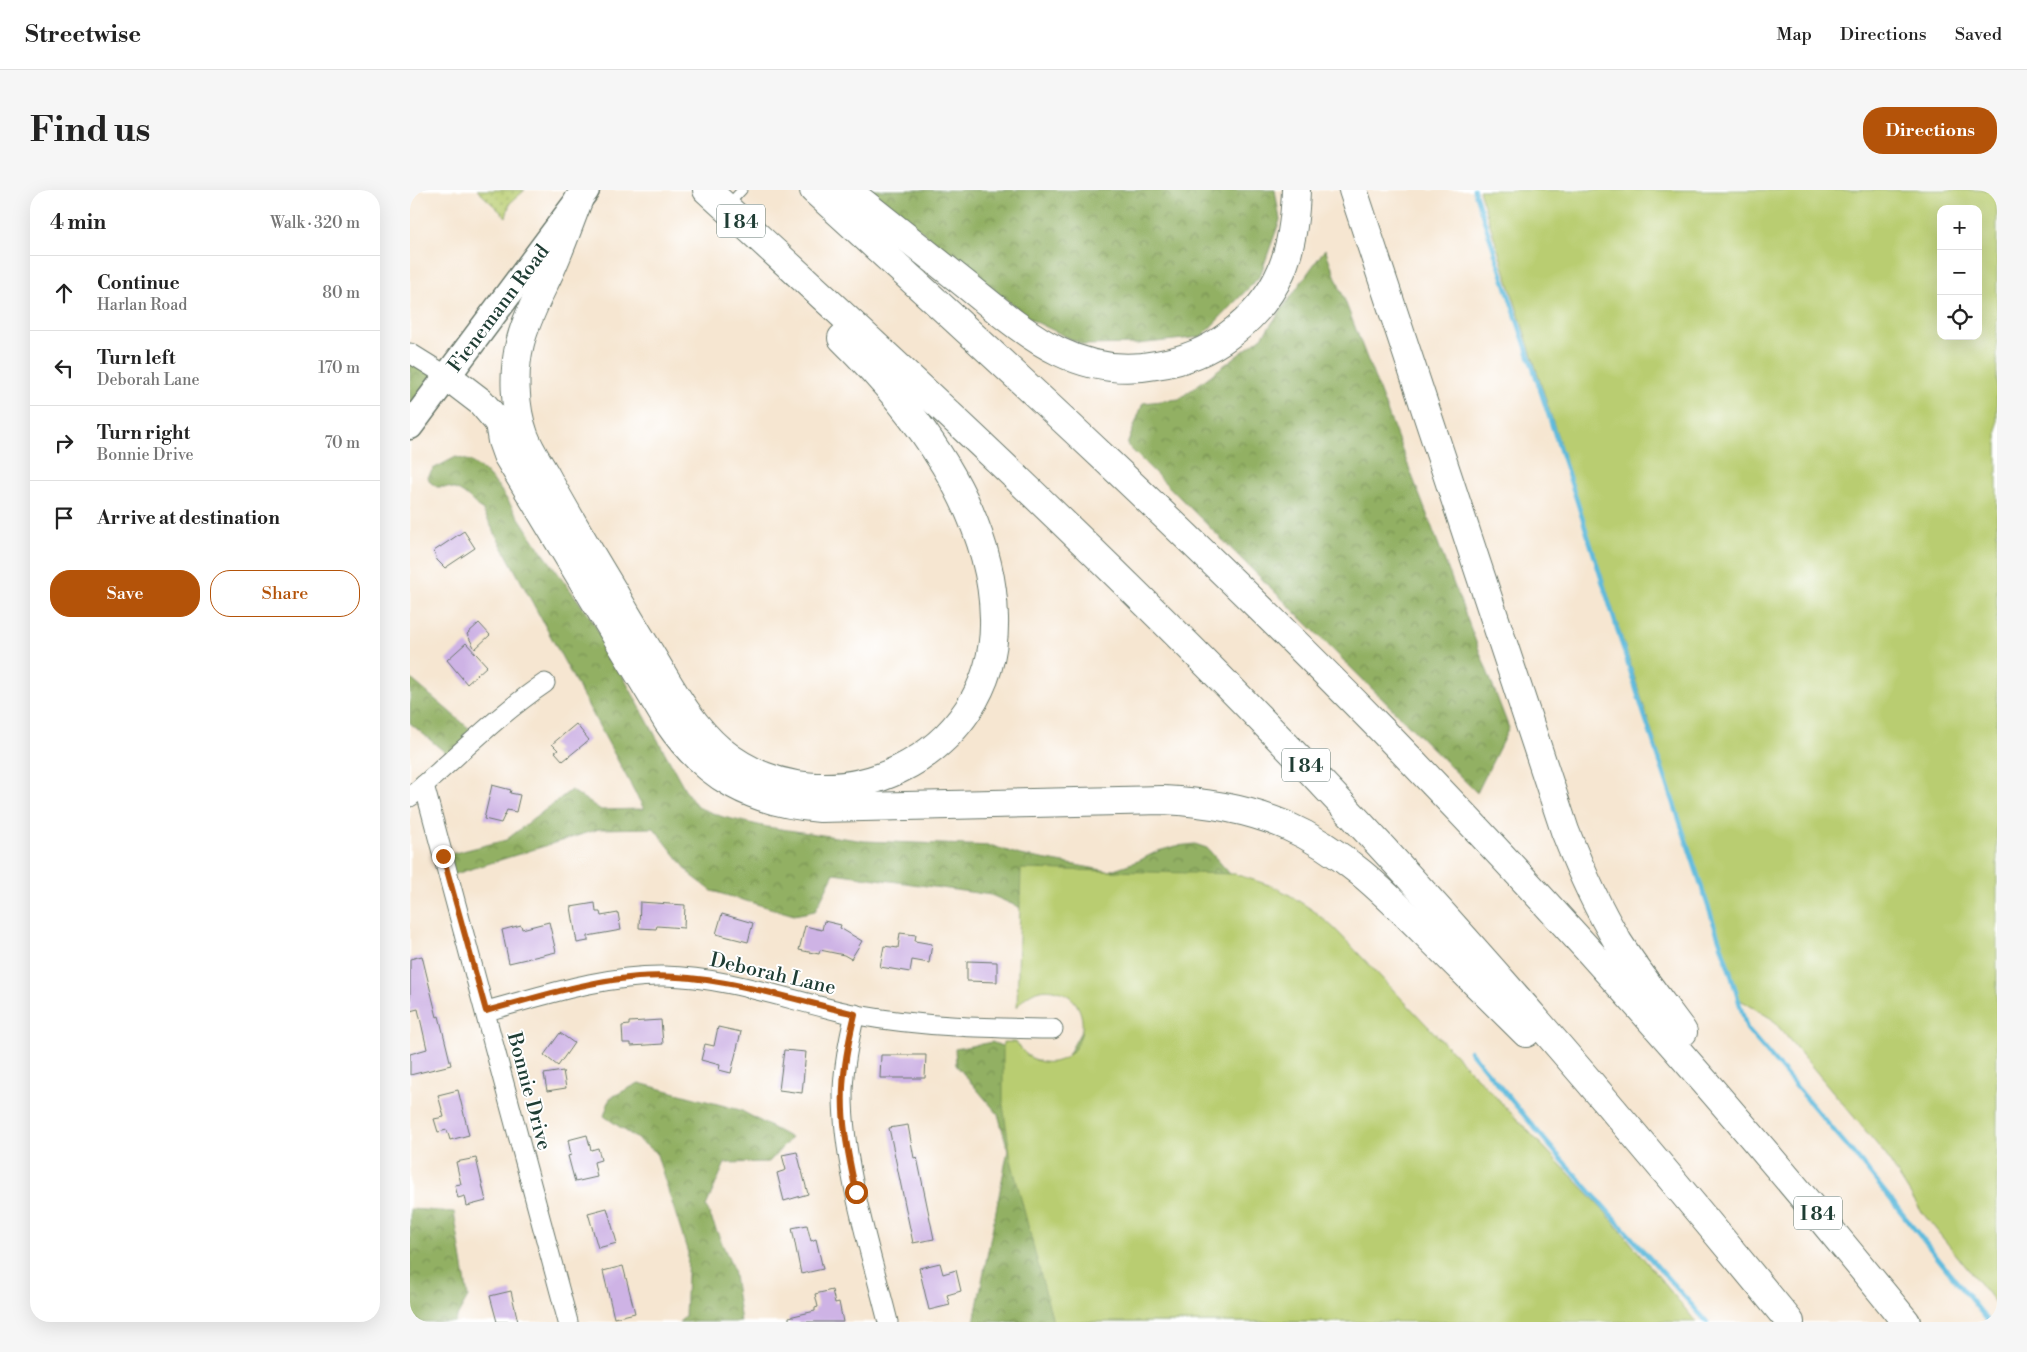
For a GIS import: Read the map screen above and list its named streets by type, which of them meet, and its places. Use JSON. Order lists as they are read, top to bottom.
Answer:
{
  "streets": {
    "highway": ["I 84"],
    "main road": ["Fienemann Road"],
    "street": ["Deborah Lane", "Bonnie Drive"]
  },
  "crossings": [
    ["Deborah Lane", "Bonnie Drive"]
  ],
  "page": {
    "header": "Streetwise",
    "nav": ["Map", "Directions", "Saved"],
    "buttons": [
      "Directions",
      ["Save", "Share"]
    ],
    "title": "Find us",
    "heading": ["4 min", "Walk · 320 m"],
    "map_buttons": ["+", "−"],
    "list": [
      ["Continue", "Harlan Road", "80 m"],
      ["Turn left", "Deborah Lane", "170 m"],
      ["Turn right", "Bonnie Drive", "70 m"],
      "Arrive at destination"
    ]
  }
}
